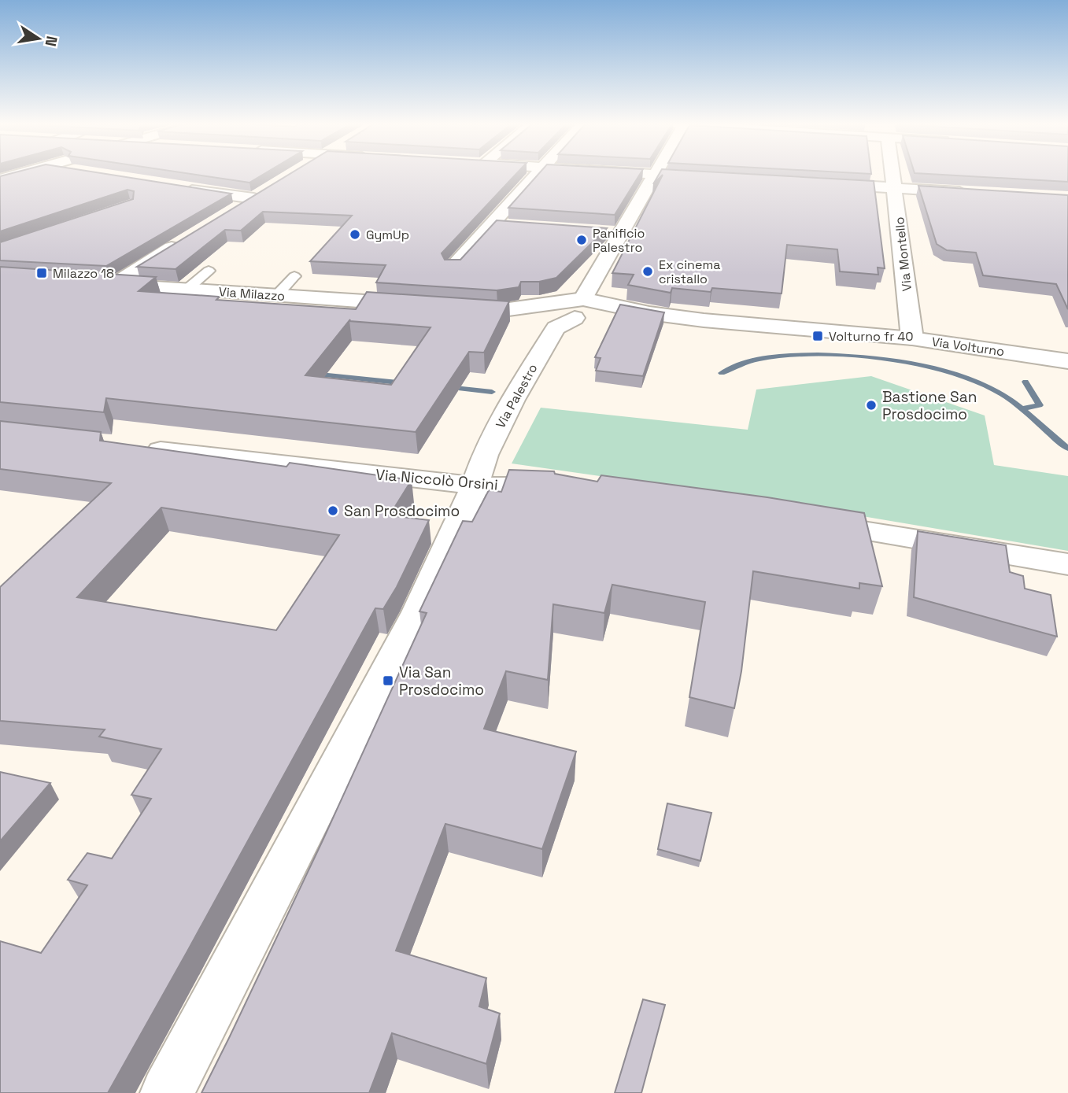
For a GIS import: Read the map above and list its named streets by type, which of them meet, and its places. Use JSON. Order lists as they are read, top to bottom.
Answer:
{
  "streets": {
    "street": [
      "Via Montello",
      "Via Milazzo",
      "Via Volturno",
      "Via Palestro",
      "Via Niccolò Orsini"
    ]
  },
  "crossings": [
    ["Via Montello", "Via Volturno"],
    ["Via Volturno", "Via Palestro"],
    ["Via Palestro", "Via Niccolò Orsini"]
  ],
  "places": {
    "other": [
      "GymUp",
      "Panificio Palestro",
      "Ex cinema cristallo",
      "Bastione San Prosdocimo",
      "San Prosdocimo"
    ],
    "transit": ["Milazzo 18", "Volturno fr 40", "Via San Prosdocimo"]
  },
  "north": "right"
}
